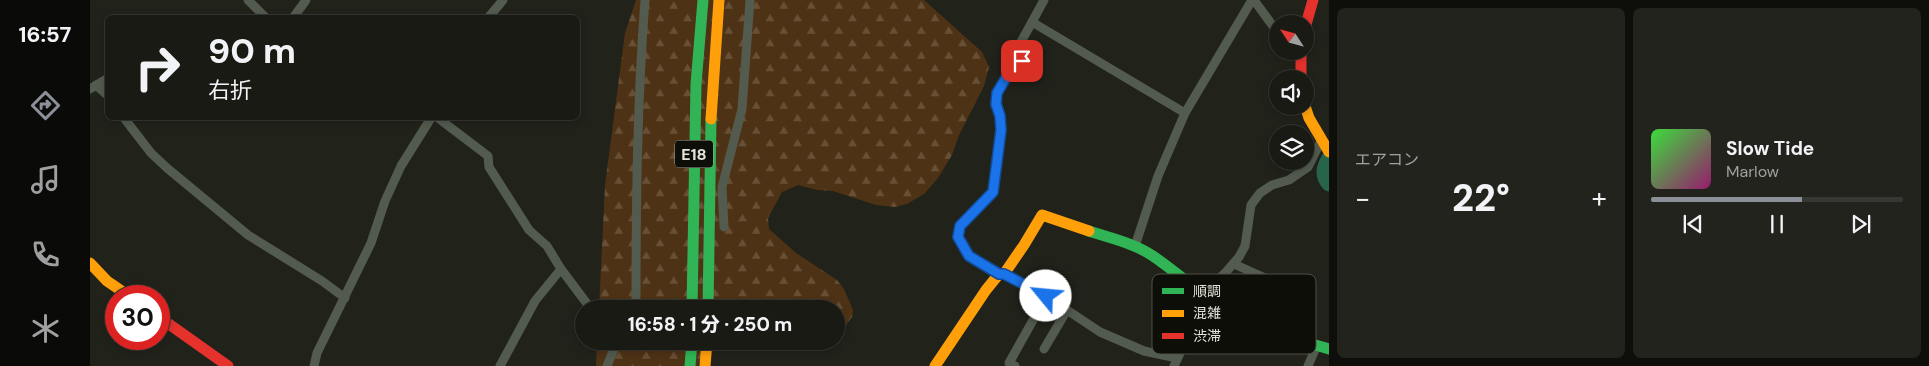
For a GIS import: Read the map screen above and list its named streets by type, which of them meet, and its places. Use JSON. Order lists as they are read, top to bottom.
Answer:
{
  "streets": {
    "main road": ["E18"]
  },
  "legend": ["順調", "混雑", "渋滞"],
  "north": "top left",
  "page": {
    "tabs": "16:57",
    "tile": "エアコン",
    "turn": ["90 m", "右折"],
    "song": ["Slow Tide", "Marlow"],
    "heat": ["−", "22°", "+"],
    "limit": "30",
    "trip": "16:58 · 1 分 · 250 m"
  }
}
